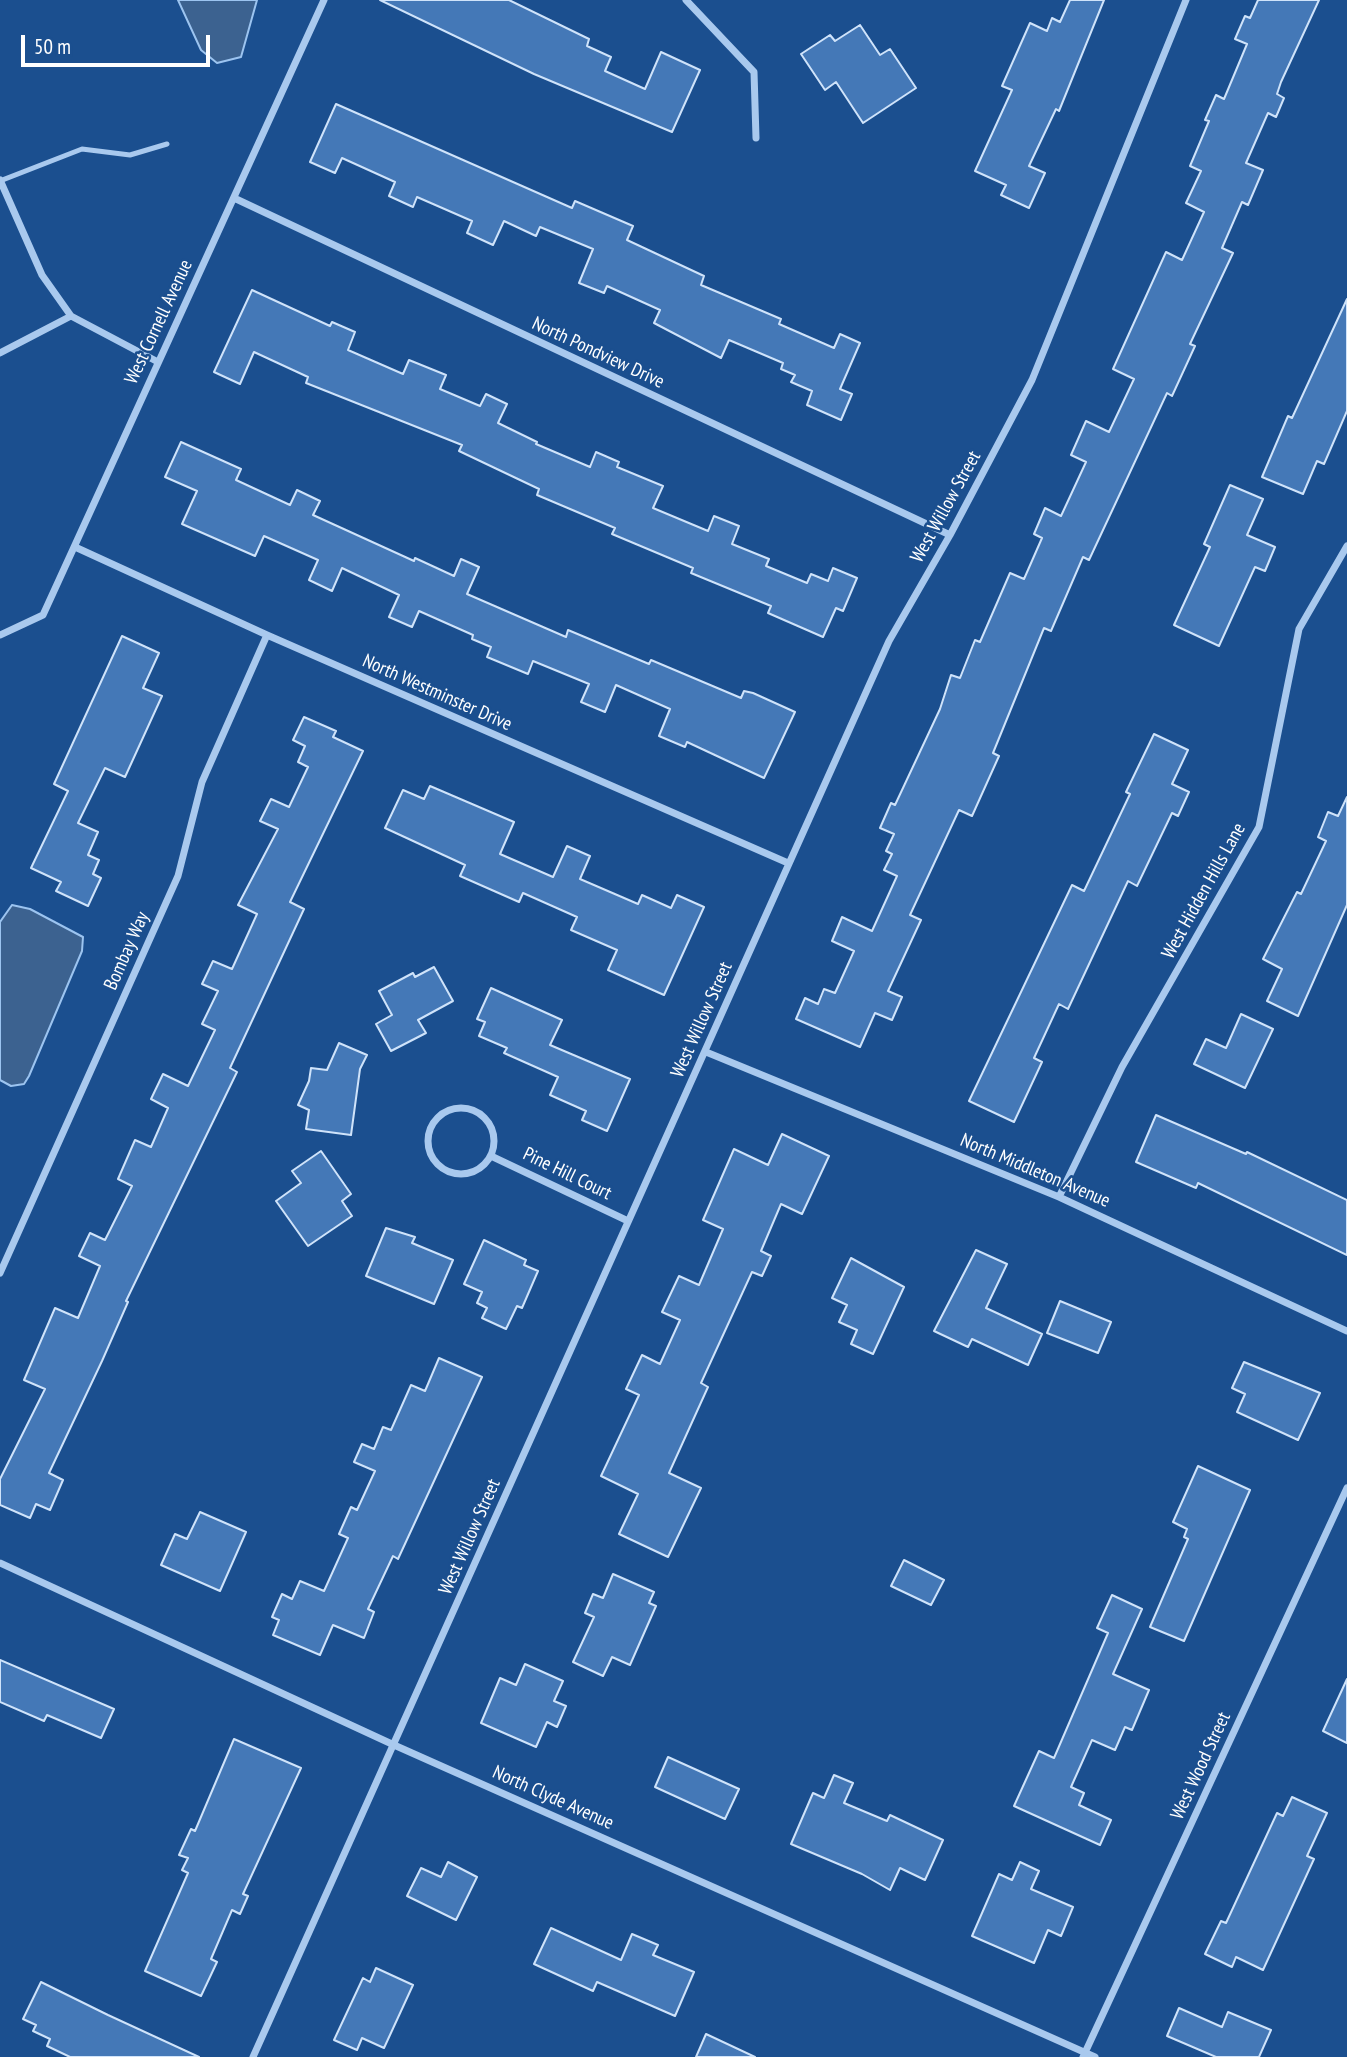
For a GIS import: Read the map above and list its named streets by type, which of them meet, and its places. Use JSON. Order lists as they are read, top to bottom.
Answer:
{
  "streets": {
    "street": [
      "West Cornell Avenue",
      "North Pondview Drive",
      "West Willow Street",
      "North Westminster Drive",
      "West Hidden Hills Lane",
      "Bombay Way",
      "North Middleton Avenue",
      "Pine Hill Court",
      "West Wood Street",
      "North Clyde Avenue"
    ]
  },
  "crossings": [
    ["West Cornell Avenue", "North Pondview Drive"],
    ["West Cornell Avenue", "North Westminster Drive"],
    ["North Pondview Drive", "West Willow Street"],
    ["West Willow Street", "North Westminster Drive"],
    ["West Willow Street", "North Middleton Avenue"],
    ["West Willow Street", "Pine Hill Court"],
    ["West Willow Street", "North Clyde Avenue"],
    ["North Westminster Drive", "Bombay Way"],
    ["West Hidden Hills Lane", "North Middleton Avenue"],
    ["West Wood Street", "North Clyde Avenue"]
  ],
  "scale_bar": "50 m"
}
